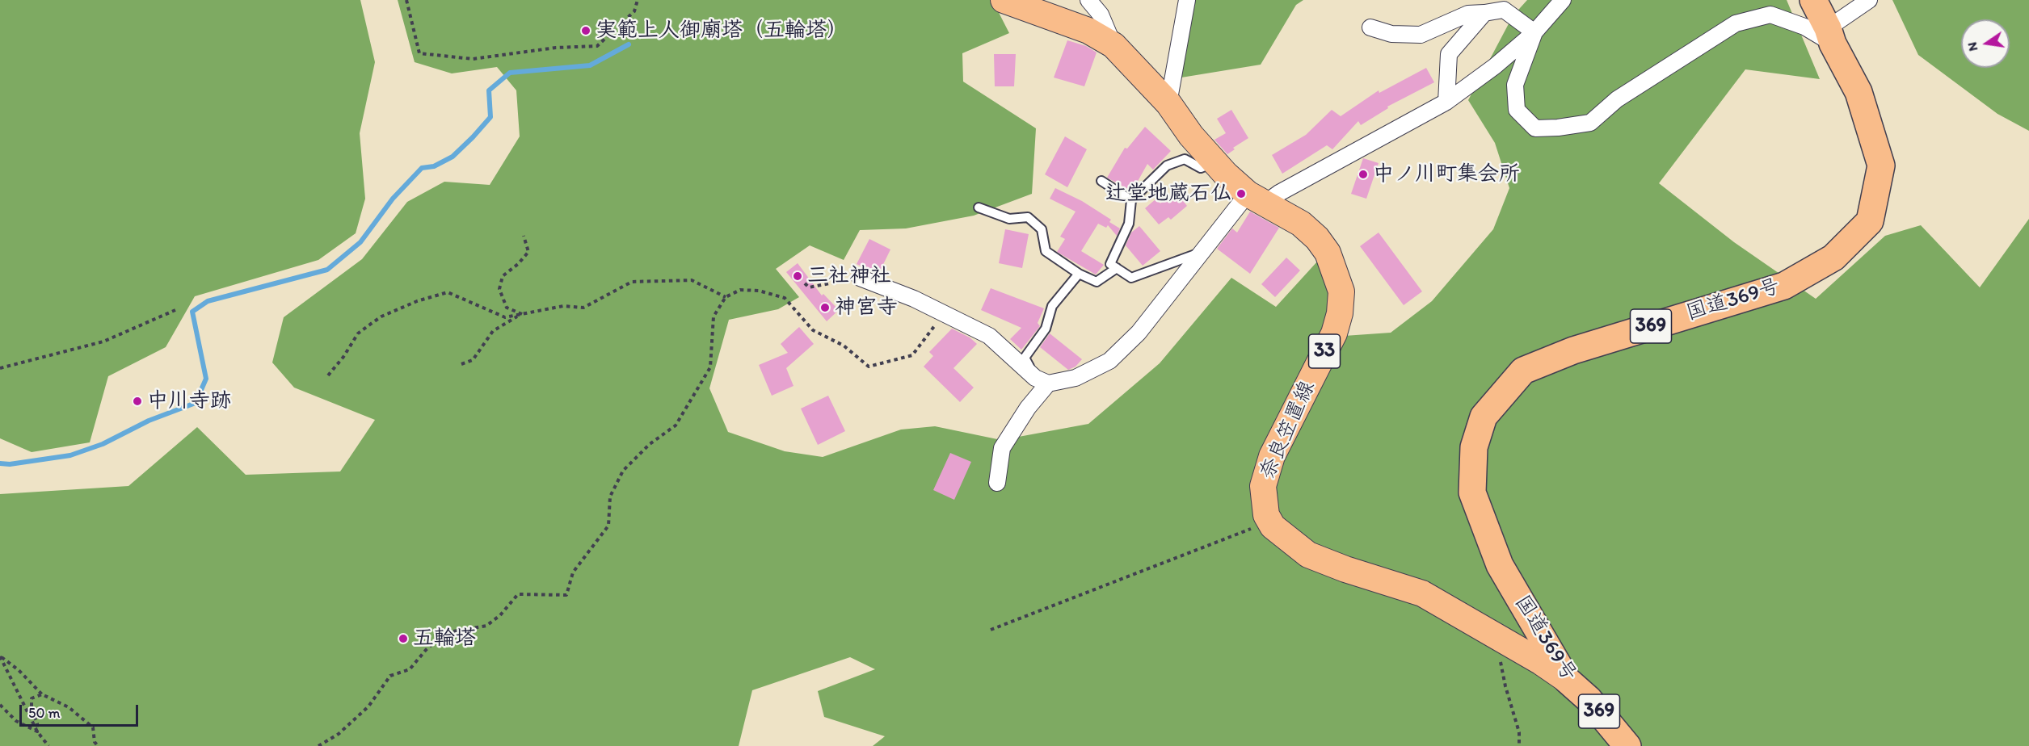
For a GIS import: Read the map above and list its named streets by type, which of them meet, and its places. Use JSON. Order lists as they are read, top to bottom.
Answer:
{
  "streets": {
    "highway": ["国道369号", "369"],
    "main road": ["33", "奈良笠置線"]
  },
  "places": [
    "実範上人御廟塔（五輪塔）",
    "中ノ川町集会所",
    "辻堂地蔵石仏",
    "三社神社",
    "神宮寺",
    "中川寺跡",
    "五輪塔"
  ],
  "scale_bar": "50 m",
  "north": "left"
}
